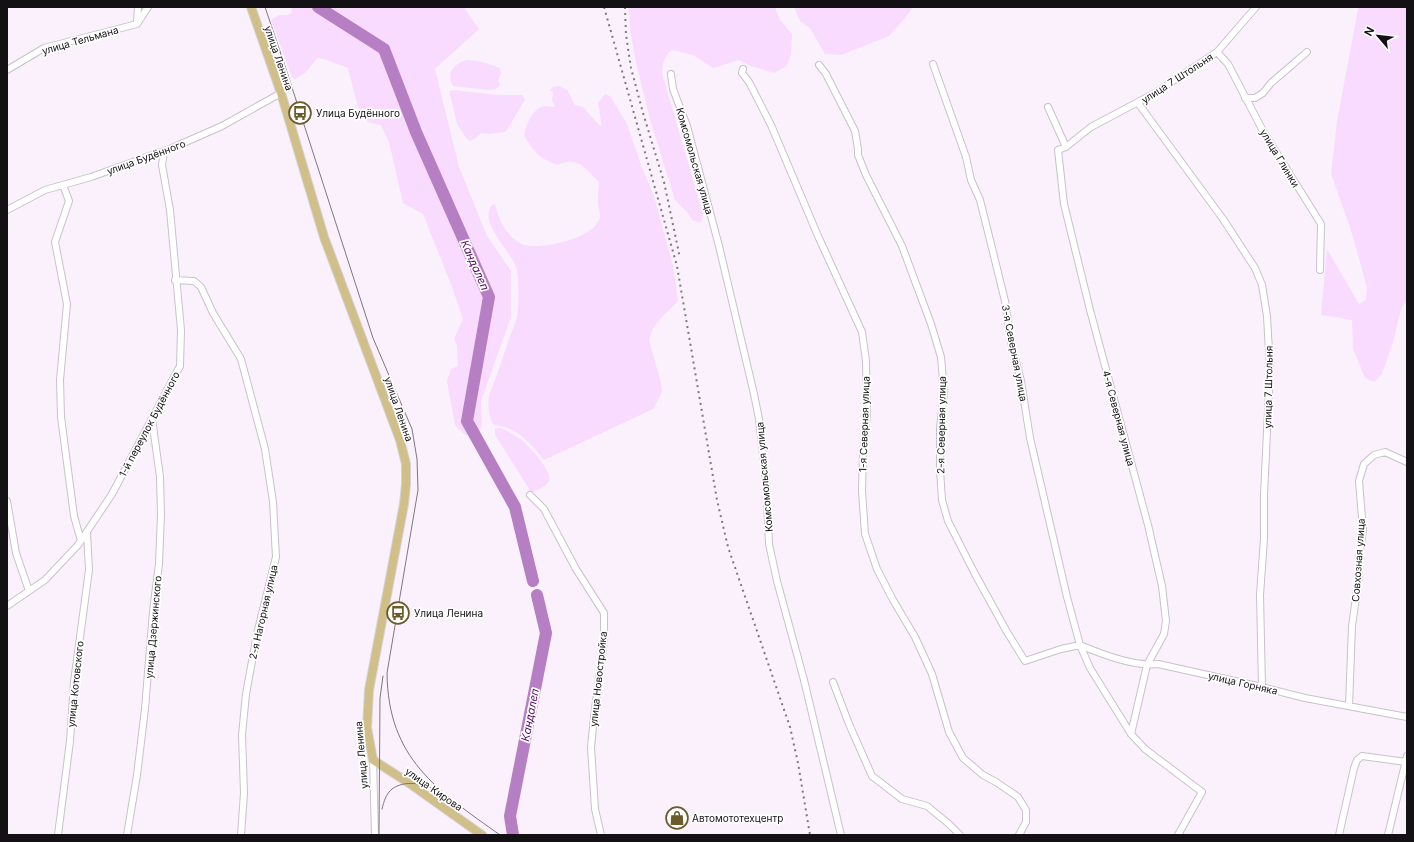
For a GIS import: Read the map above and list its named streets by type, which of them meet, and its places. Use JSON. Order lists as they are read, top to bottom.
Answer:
{
  "streets": {
    "main road": ["улица Ленина", "улица Кирова"],
    "street": [
      "улица Тельмана",
      "улица 7 Штольня",
      "улица Будённого",
      "улица Глинки",
      "Комсомольская улица",
      "3-я Северная улица",
      "4-я Северная улица",
      "1-й переулок Будённого",
      "1-я Северная улица",
      "2-я Северная улица",
      "Совхозная улица",
      "2-я Нагорная улица",
      "улица Дзержинского",
      "улица Новостройка",
      "улица Горняка",
      "улица Котовского"
    ]
  },
  "crossings": [
    ["улица Ленина", "улица Будённого"],
    ["улица Ленина", "улица Кирова"],
    ["улица 7 Штольня", "улица Глинки"],
    ["улица 7 Штольня", "4-я Северная улица"],
    ["улица 7 Штольня", "улица Горняка"],
    ["улица Будённого", "1-й переулок Будённого"],
    ["3-я Северная улица", "4-я Северная улица"],
    ["3-я Северная улица", "2-я Северная улица"],
    ["3-я Северная улица", "улица Горняка"],
    ["4-я Северная улица", "улица Горняка"],
    ["1-й переулок Будённого", "2-я Нагорная улица"],
    ["1-й переулок Будённого", "улица Дзержинского"],
    ["1-й переулок Будённого", "улица Котовского"],
    ["2-я Северная улица", "улица Горняка"],
    ["Совхозная улица", "улица Горняка"]
  ],
  "water": ["Кандалеп"],
  "places": {
    "bus stop": ["Улица Будённого", "Улица Ленина"],
    "shop": ["Автомототехцентр"]
  },
  "north": "top left"
}
